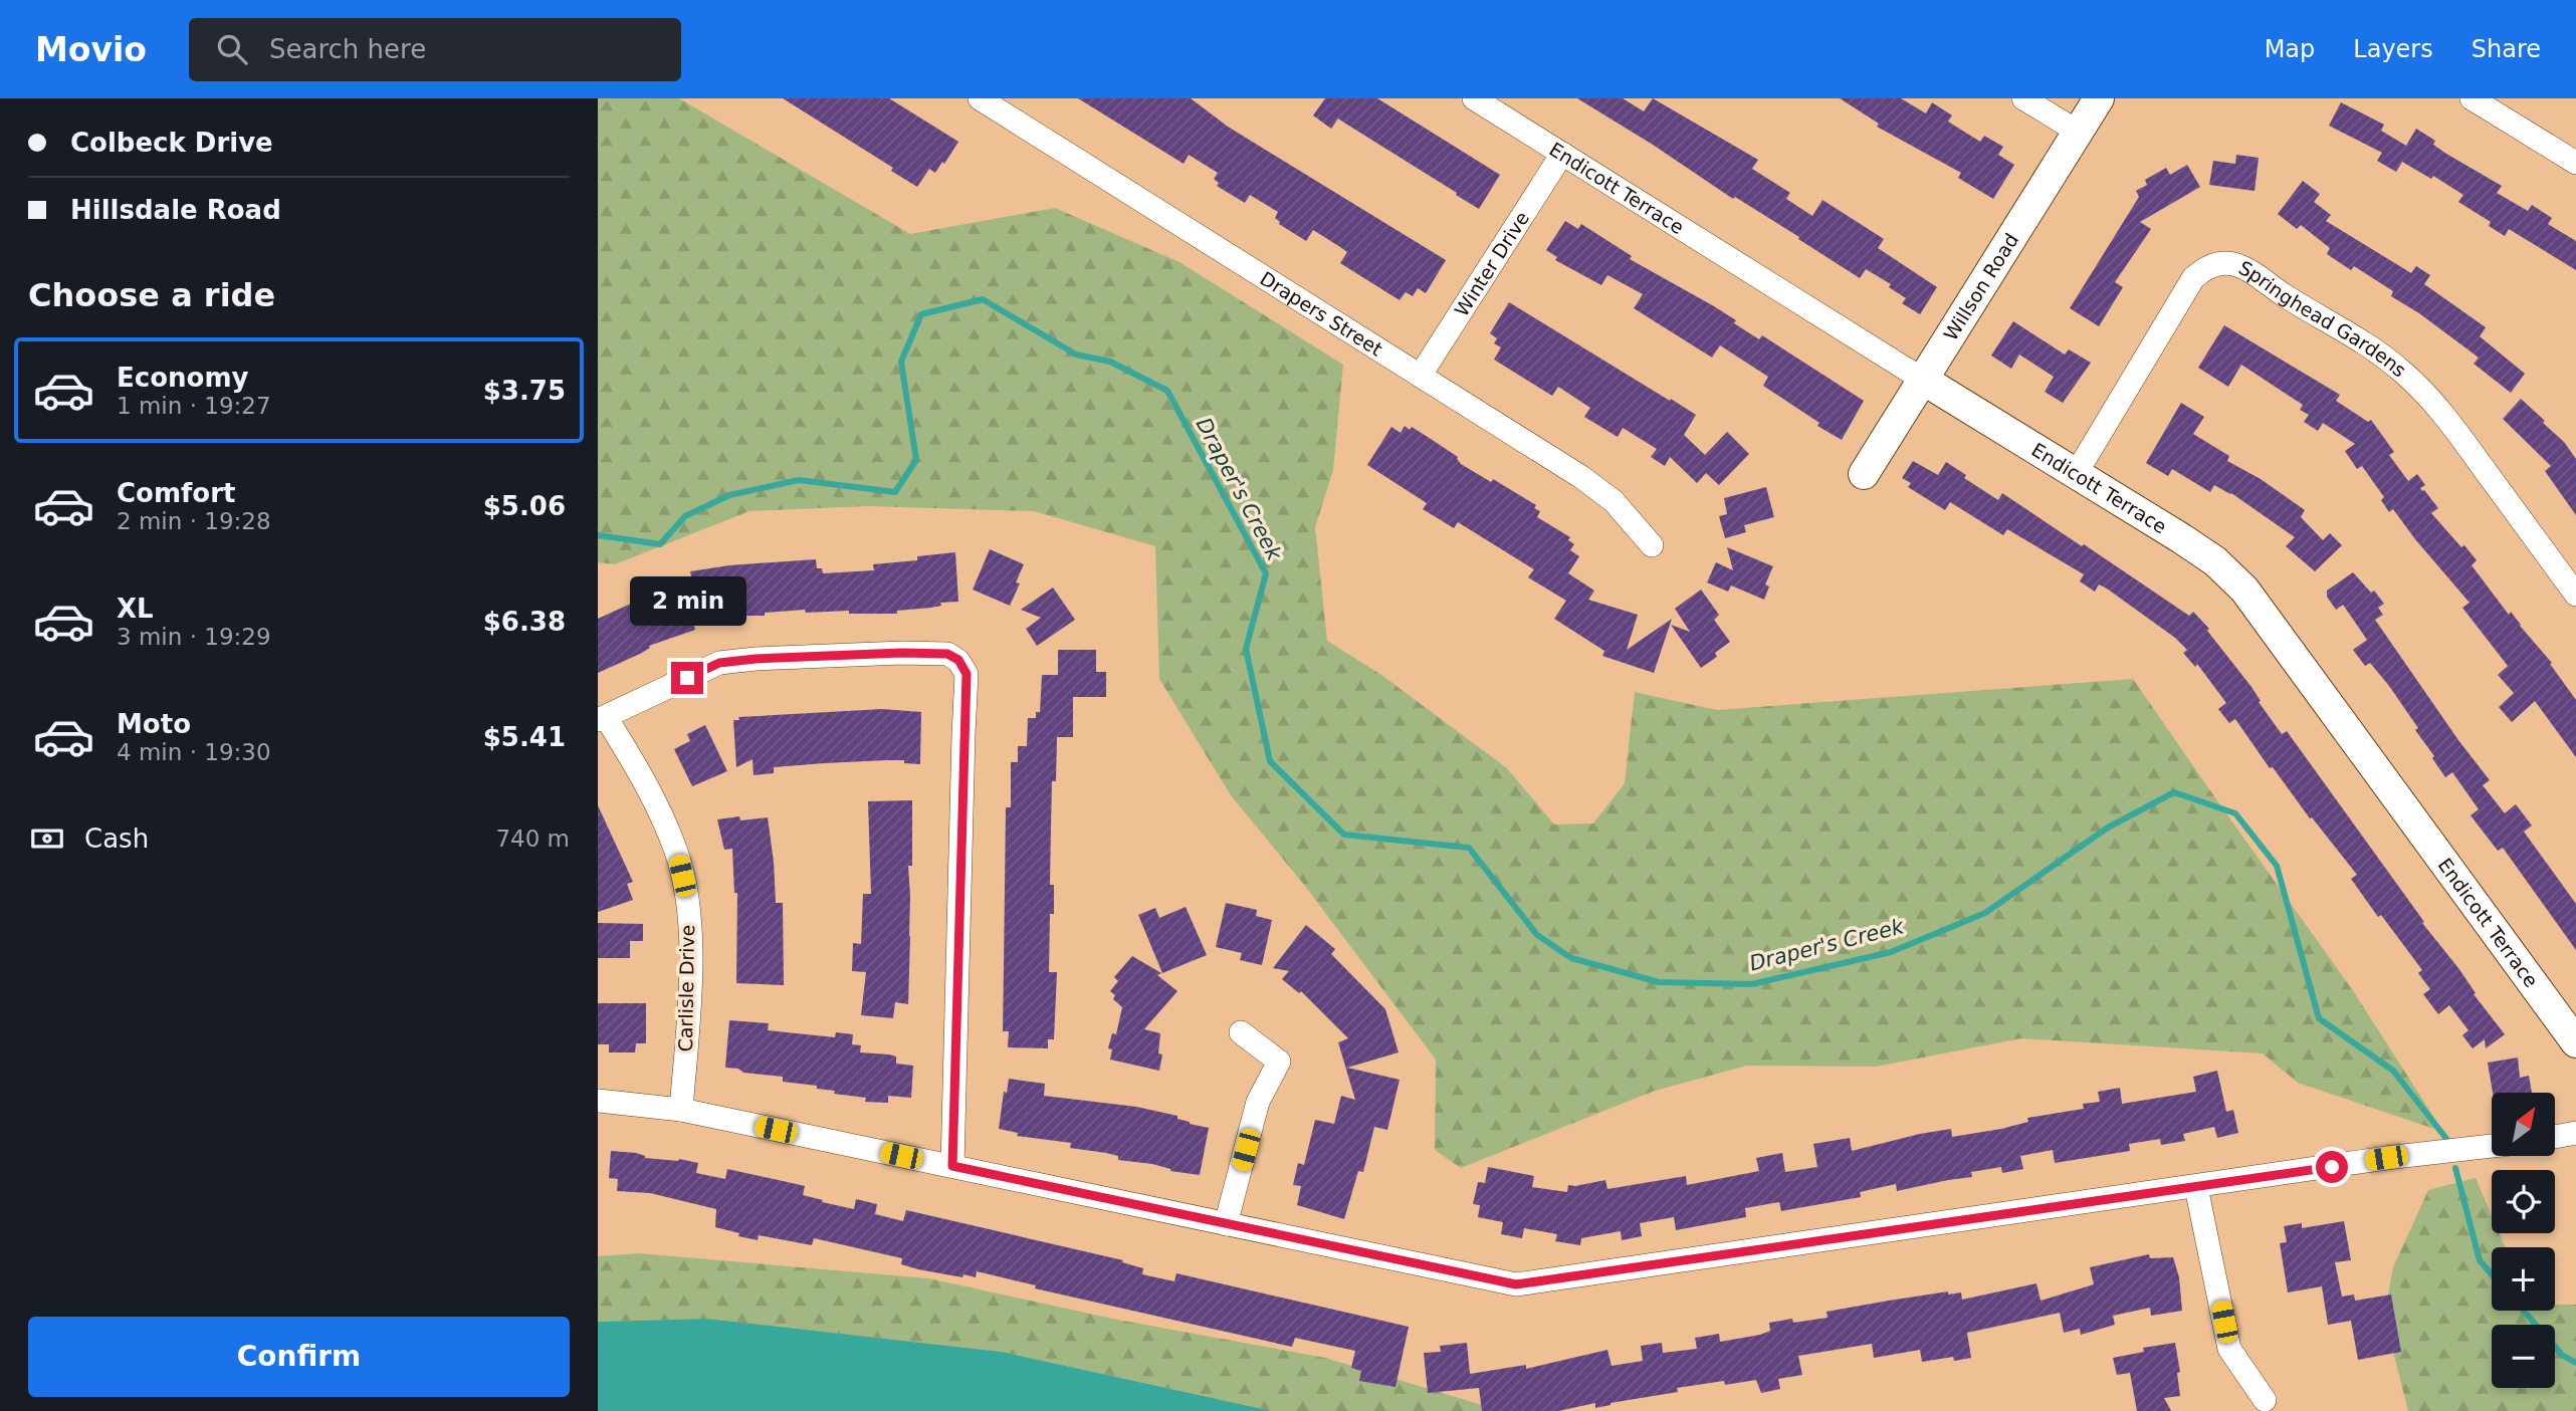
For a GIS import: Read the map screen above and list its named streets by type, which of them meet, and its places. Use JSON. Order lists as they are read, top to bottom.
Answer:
{
  "streets": {
    "street": [
      "Endicott Terrace",
      "Winter Drive",
      "Willson Road",
      "Drapers Street",
      "Springhead Gardens",
      "Carlisle Drive"
    ]
  },
  "crossings": [
    ["Endicott Terrace", "Winter Drive"],
    ["Endicott Terrace", "Willson Road"],
    ["Endicott Terrace", "Springhead Gardens"],
    ["Winter Drive", "Drapers Street"]
  ],
  "water": ["Draper's Creek"],
  "north": "top right",
  "page": {
    "header": "Movio",
    "search": "Search here",
    "nav": ["Map", "Layers", "Share"],
    "banner": ["Colbeck Drive", "Hillsdale Road"],
    "heading": "Choose a ride",
    "list": [
      {
        "name": "Economy",
        "note": "1 min · 19:27",
        "value": "$3.75"
      },
      {
        "name": "Comfort",
        "note": "2 min · 19:28",
        "value": "$5.06"
      },
      {
        "name": "XL",
        "note": "3 min · 19:29",
        "value": "$6.38"
      },
      {
        "name": "Moto",
        "note": "4 min · 19:30",
        "value": "$5.41"
      }
    ],
    "bubble": "2 min",
    "pay": ["Cash", "740 m"],
    "map_buttons": ["+", "−"],
    "buttons": "Confirm"
  }
}
